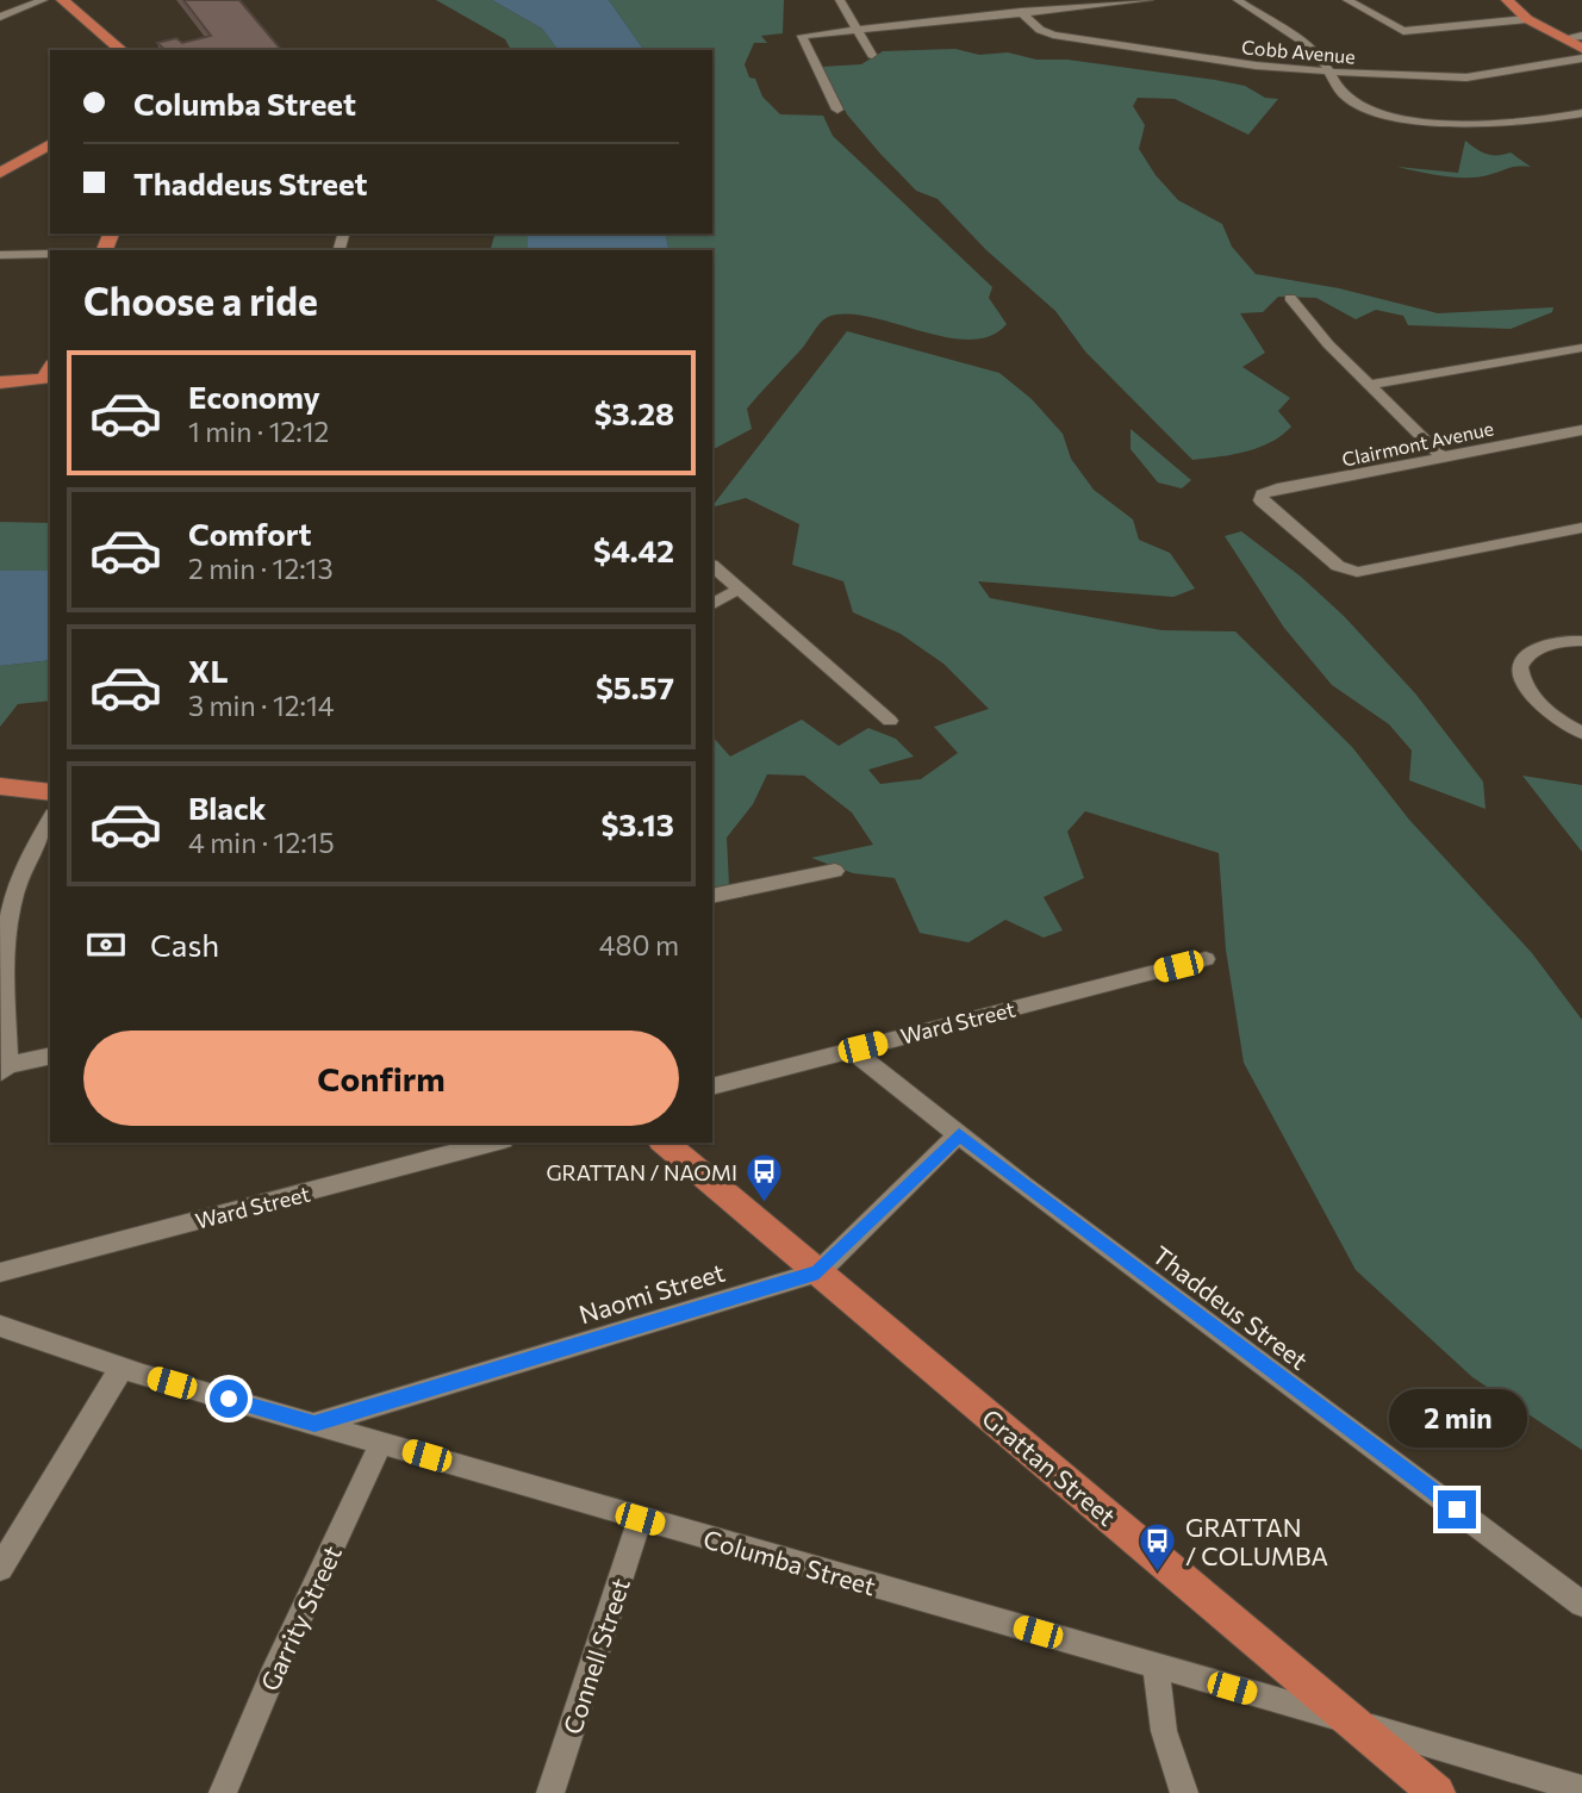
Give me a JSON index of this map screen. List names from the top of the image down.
{
  "streets": {
    "main road": ["Grattan Street"],
    "street": [
      "Cobb Avenue",
      "Clairmont Avenue",
      "Ward Street",
      "Naomi Street",
      "Thaddeus Street",
      "Columba Street",
      "Garrity Street",
      "Connell Street"
    ]
  },
  "crossings": [
    ["Ward Street", "Thaddeus Street"],
    ["Naomi Street", "Thaddeus Street"],
    ["Naomi Street", "Grattan Street"],
    ["Naomi Street", "Columba Street"],
    ["Grattan Street", "Columba Street"],
    ["Columba Street", "Garrity Street"],
    ["Columba Street", "Connell Street"]
  ],
  "places": {
    "bus stop": ["GRATTAN / NAOMI", "GRATTAN / COLUMBA"]
  },
  "page": {
    "banner": ["Columba Street", "Thaddeus Street"],
    "heading": "Choose a ride",
    "list": [
      {
        "name": "Economy",
        "note": "1 min · 12:12",
        "value": "$3.28"
      },
      {
        "name": "Comfort",
        "note": "2 min · 12:13",
        "value": "$4.42"
      },
      {
        "name": "XL",
        "note": "3 min · 12:14",
        "value": "$5.57"
      },
      {
        "name": "Black",
        "note": "4 min · 12:15",
        "value": "$3.13"
      }
    ],
    "pay": ["Cash", "480 m"],
    "buttons": "Confirm",
    "bubble": "2 min"
  }
}
